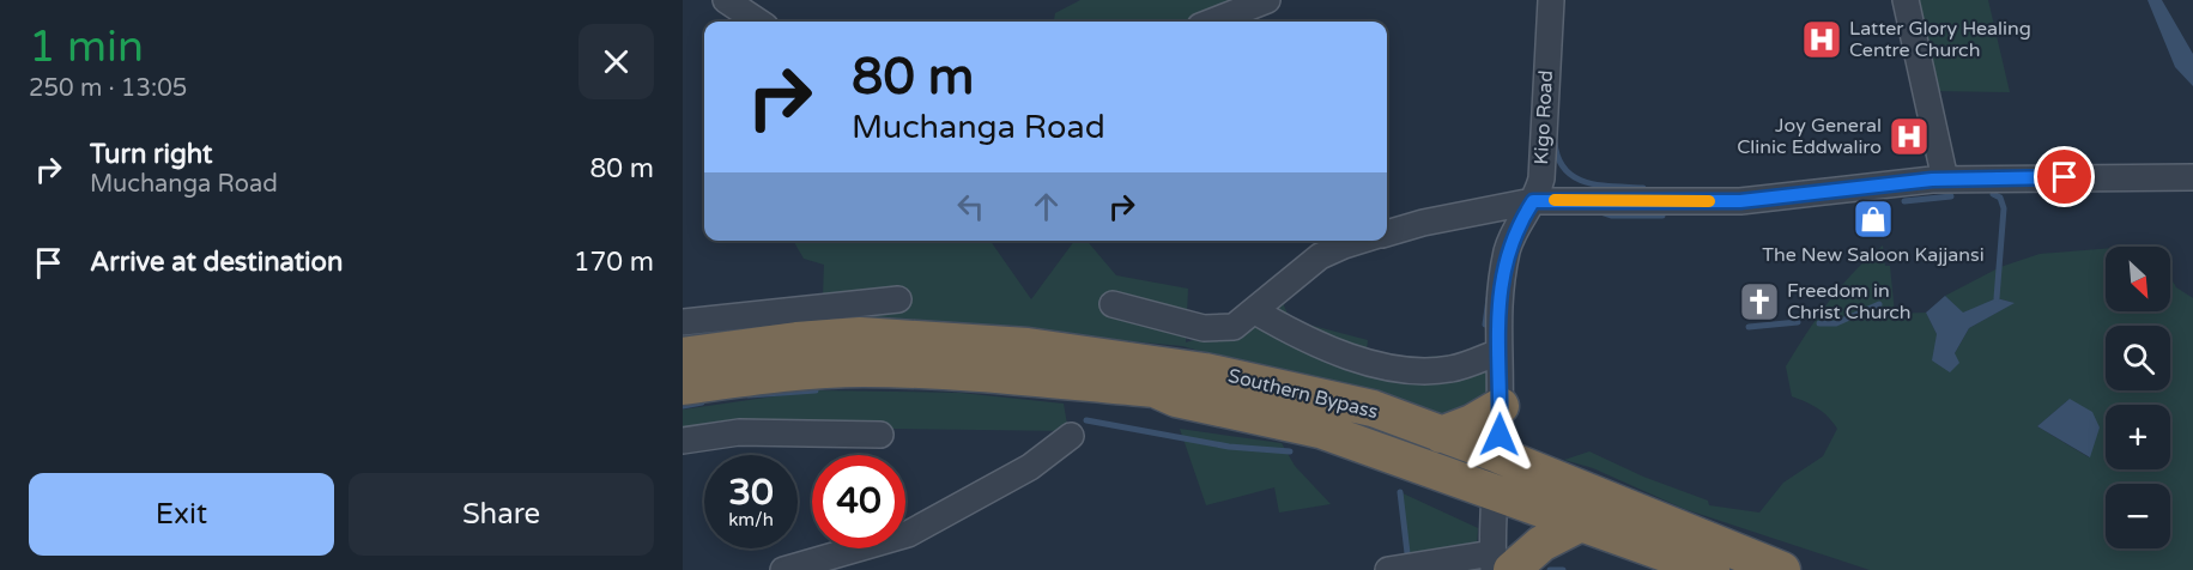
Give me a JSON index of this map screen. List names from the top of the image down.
{
  "streets": {
    "highway": ["Southern Bypass"],
    "street": ["Kigo Road"]
  },
  "crossings": [
    ["Kigo Road", "Southern Bypass"]
  ],
  "places": {
    "hospital": ["Latter Glory Healing Centre Church", "Joy General Clinic Eddwaliro"],
    "shop": ["The New Saloon Kajjansi"],
    "church": ["Freedom in Christ Church"]
  },
  "north": "bottom right",
  "page": {
    "heading": ["1 min", "250 m · 13:05"],
    "turn": ["80 m", "Muchanga Road"],
    "list": [
      {
        "name": "Turn right",
        "note": "Muchanga Road",
        "value": "80 m"
      },
      {
        "name": "Arrive at destination",
        "value": "170 m"
      }
    ],
    "map_buttons": ["+", "−"],
    "speed": "30 km/h",
    "limit": "40",
    "buttons": ["Exit", "Share"]
  }
}
